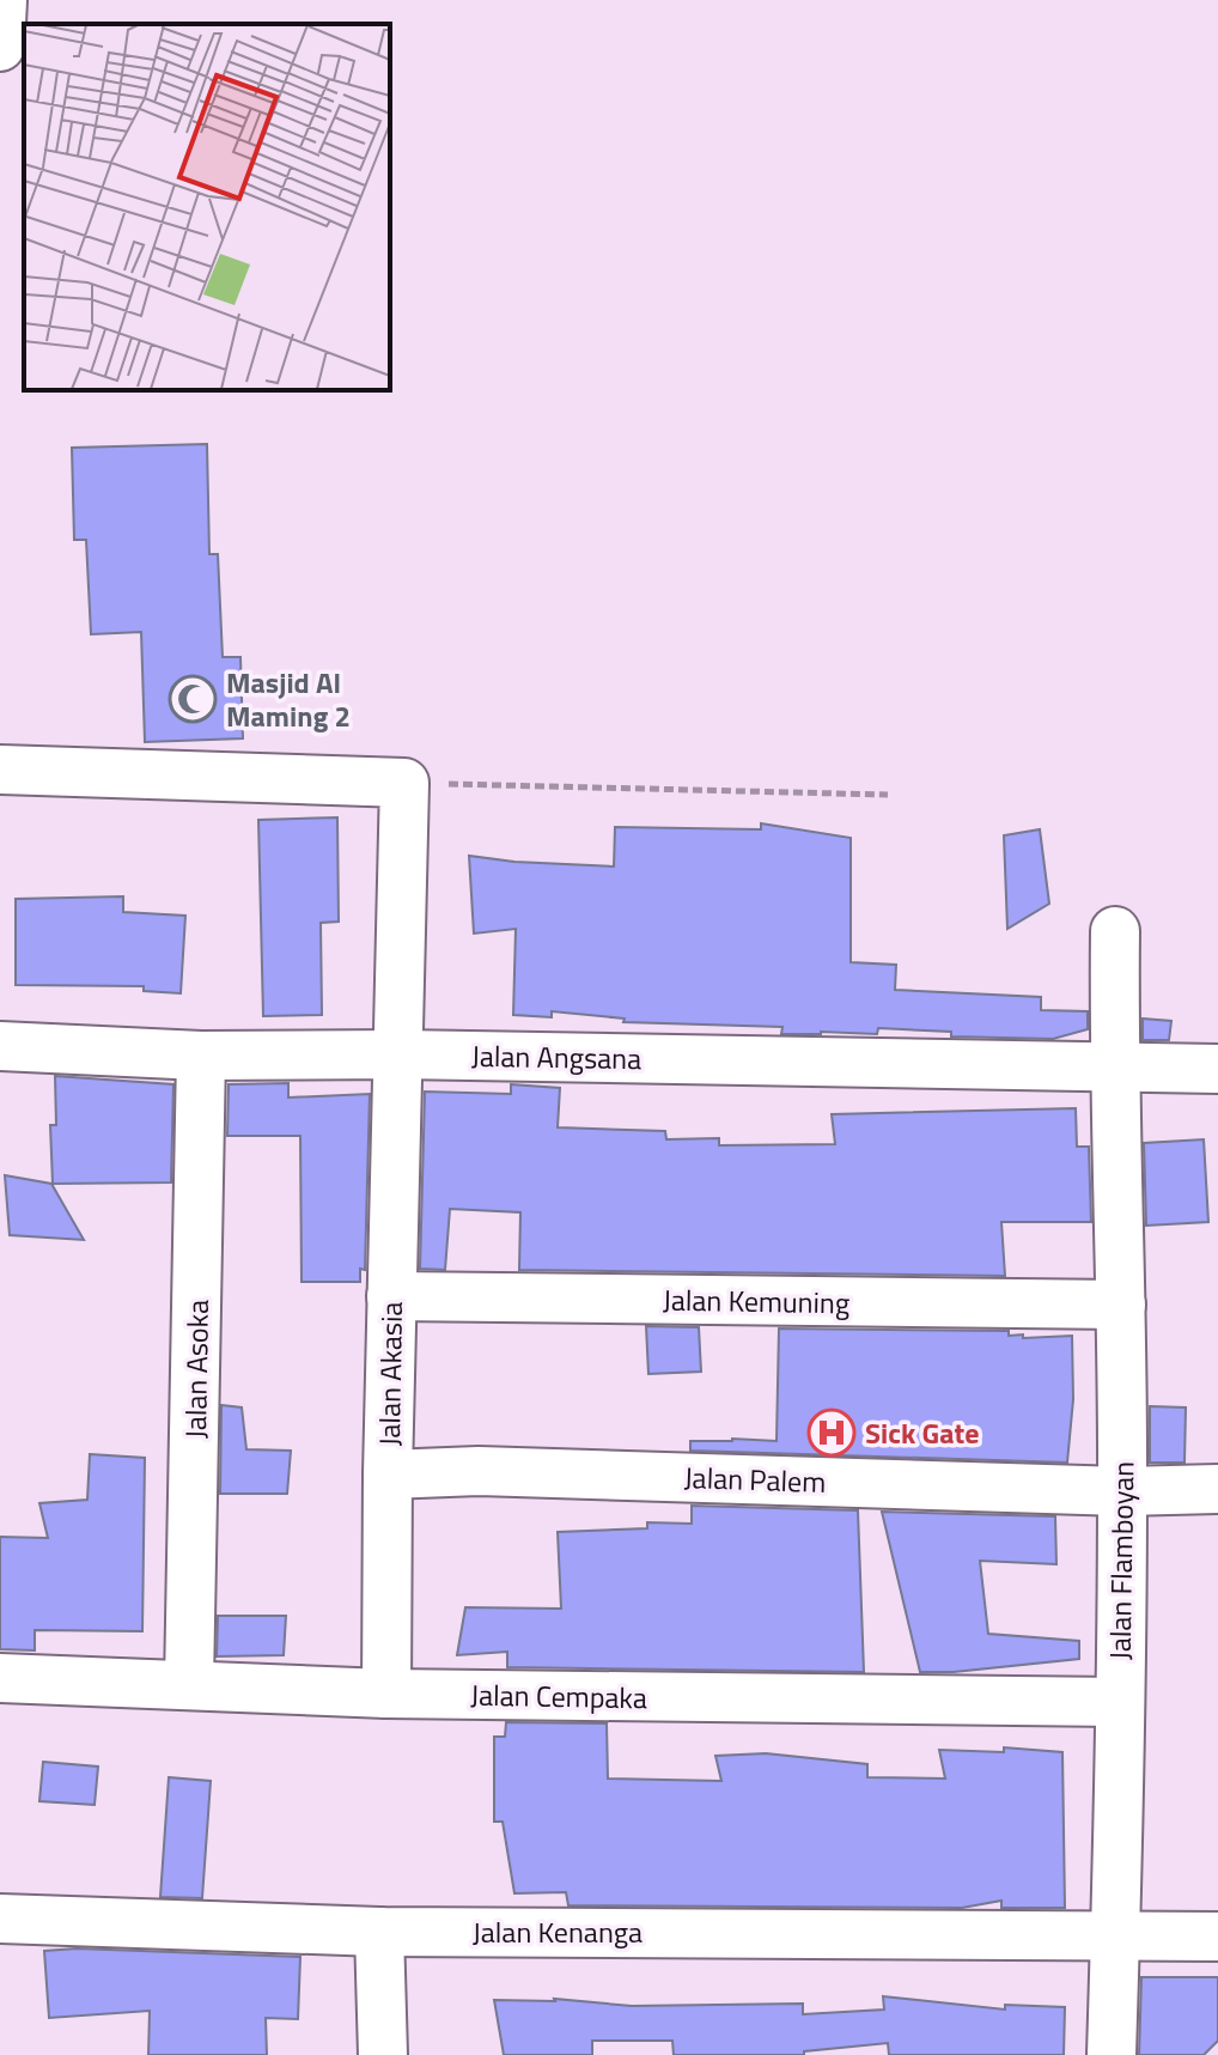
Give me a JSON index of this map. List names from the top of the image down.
{
  "streets": {
    "street": [
      "Jalan Angsana",
      "Jalan Kemuning",
      "Jalan Asoka",
      "Jalan Akasia",
      "Jalan Palem",
      "Jalan Flamboyan",
      "Jalan Cempaka",
      "Jalan Kenanga"
    ]
  },
  "crossings": [
    ["Jalan Angsana", "Jalan Asoka"],
    ["Jalan Angsana", "Jalan Akasia"],
    ["Jalan Angsana", "Jalan Flamboyan"],
    ["Jalan Kemuning", "Jalan Akasia"],
    ["Jalan Kemuning", "Jalan Flamboyan"],
    ["Jalan Asoka", "Jalan Cempaka"],
    ["Jalan Akasia", "Jalan Palem"],
    ["Jalan Akasia", "Jalan Cempaka"],
    ["Jalan Palem", "Jalan Flamboyan"],
    ["Jalan Flamboyan", "Jalan Cempaka"],
    ["Jalan Flamboyan", "Jalan Kenanga"]
  ],
  "places": {
    "mosque": ["Masjid Al Maming 2"],
    "hospital": ["Sick Gate"]
  }
}
